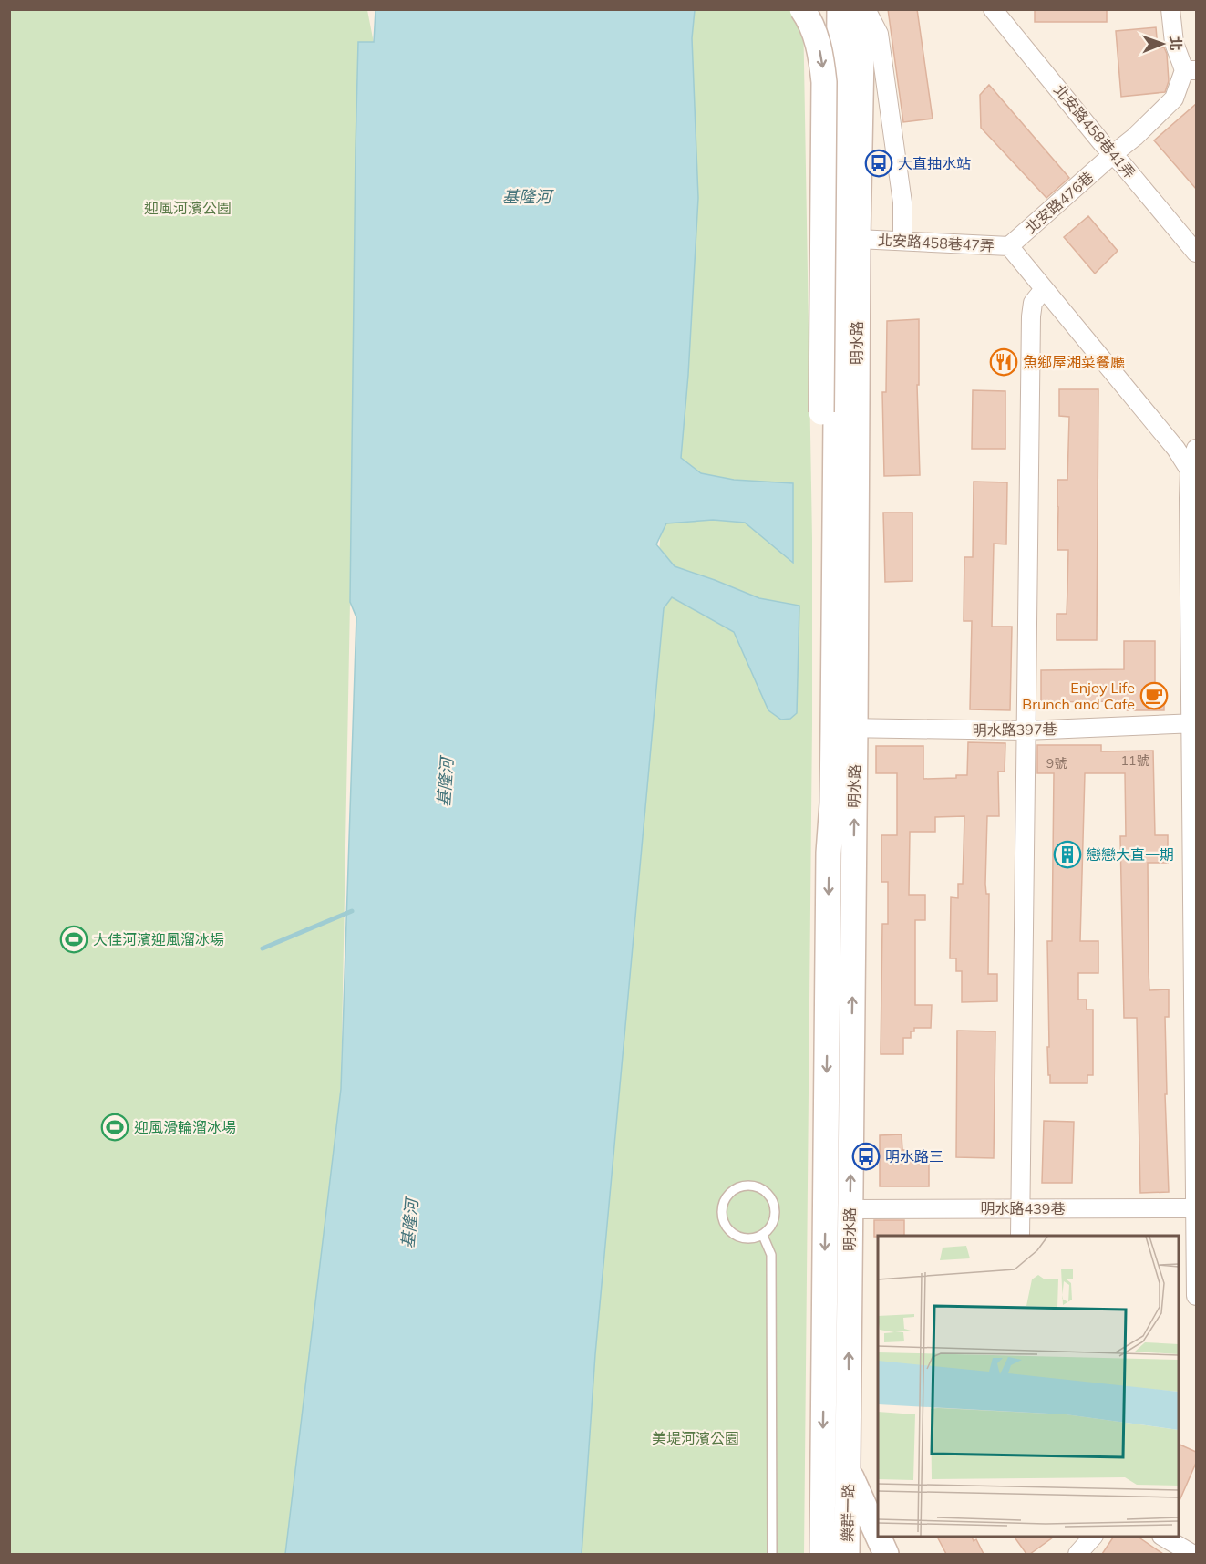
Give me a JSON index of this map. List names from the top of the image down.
{
  "streets": {
    "main road": ["明水路", "樂群一路"],
    "street": [
      "北安路458巷41弄",
      "北安路476巷",
      "北安路458巷47弄",
      "明水路397巷",
      "明水路439巷"
    ]
  },
  "crossings": [
    ["北安路458巷41弄", "北安路476巷"],
    ["北安路476巷", "北安路458巷47弄"],
    ["北安路458巷47弄", "明水路"],
    ["明水路", "明水路397巷"],
    ["明水路", "明水路439巷"],
    ["明水路", "樂群一路"]
  ],
  "water": ["基隆河"],
  "parks": ["迎風河濱公園", "美堤河濱公園"],
  "places": {
    "bus stop": ["大直抽水站", "明水路三"],
    "restaurant": ["魚鄉屋湘菜餐廳"],
    "cafe": ["Enjoy Life Brunch and Cafe"],
    "building": ["戀戀大直一期"],
    "sports": ["大佳河濱迎風溜冰場", "迎風滑輪溜冰場"]
  },
  "house_numbers": ["11號", "9號"],
  "north": "right"
}
